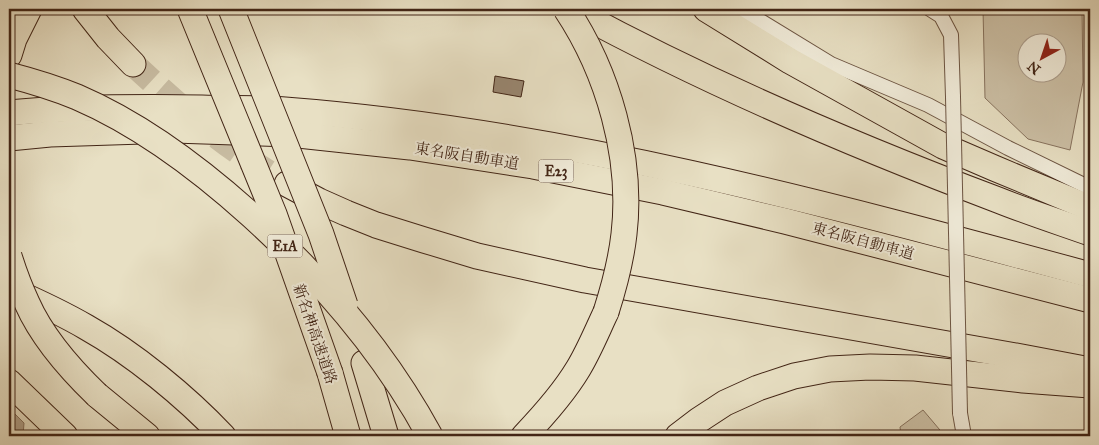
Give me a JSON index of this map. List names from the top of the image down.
{
  "streets": {
    "highway": [
      "東名阪自動車道",
      "E23",
      "E1A",
      "新名神高速道路"
    ]
  },
  "north": "bottom left"
}
